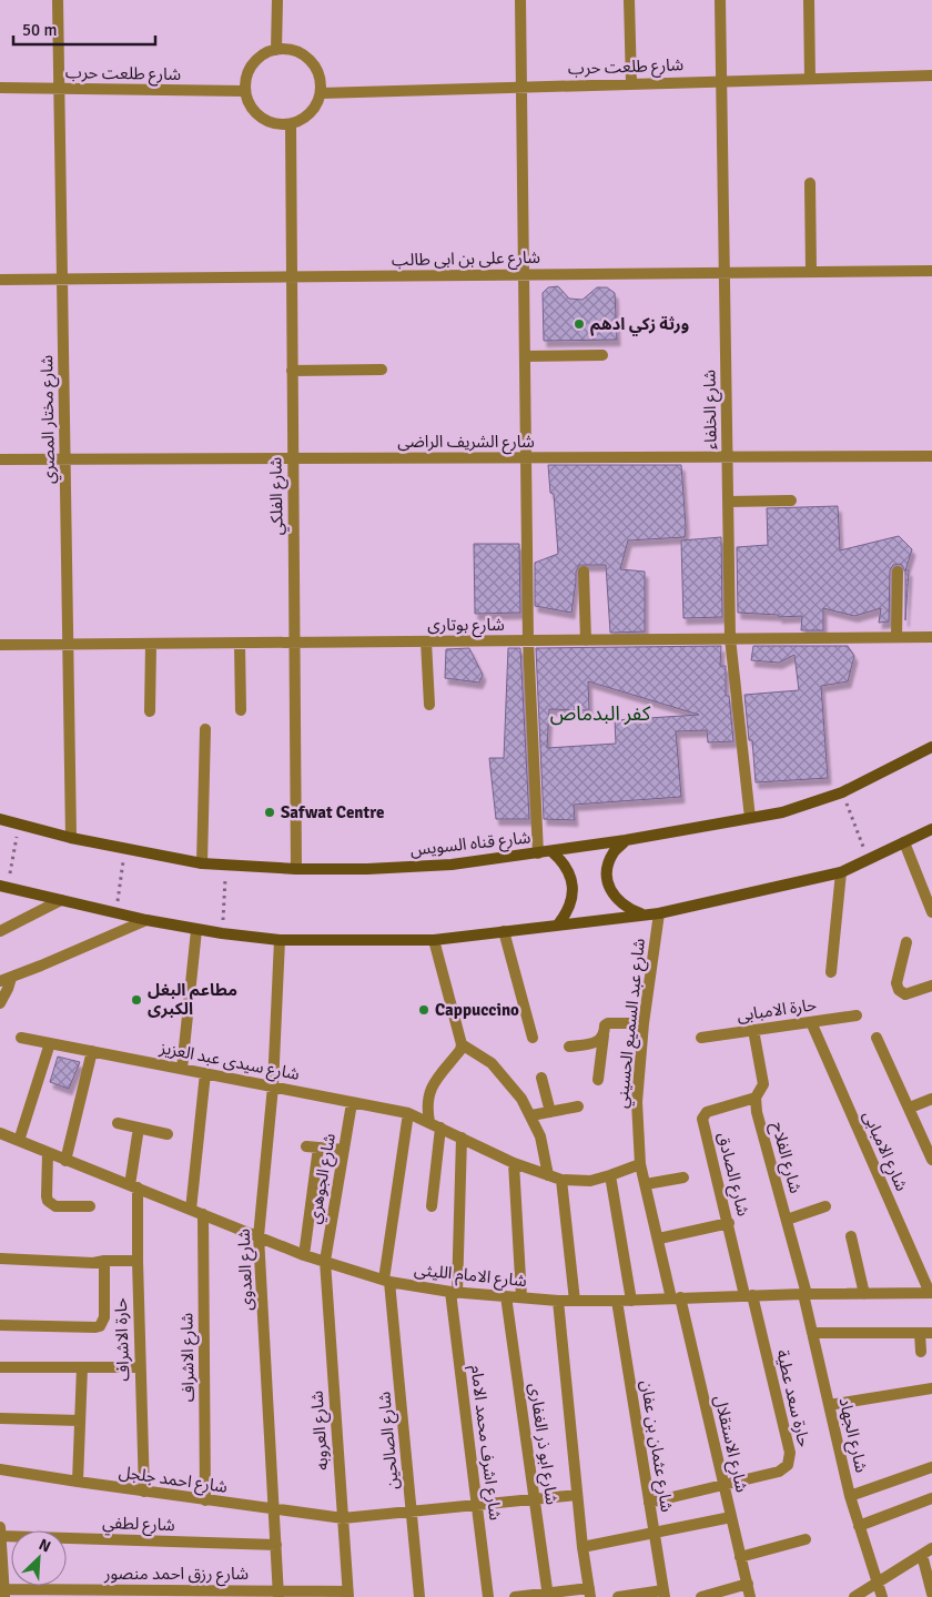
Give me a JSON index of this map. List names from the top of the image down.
{
  "streets": {
    "main road": ["شارع قناه السويس"],
    "street": [
      "شارع طلعت حرب",
      "شارع على بن ابى طالب",
      "شارع الخلفاء",
      "شارع مختار المصري",
      "شارع الشريف الراضى",
      "شارع الفلكي",
      "شارع بوتارى",
      "حارة الامبابى",
      "شارع عبد السميع الحسيني",
      "شارع سيدى عبد العزيز",
      "شارع الامبابى",
      "شارع الفلاح",
      "شارع الصادق",
      "شارع الجوهري",
      "شارع العدوى",
      "شارع الامام الليثى",
      "حارة الاشراف",
      "شارع الاشراف",
      "حارة سعد عطية",
      "شارع العروبه",
      "شارع الجهاد",
      "شارع الصالحين",
      "شارع اشرف محمد الامام",
      "شارع ابو ذر الغفارى",
      "شارع الاستقلال",
      "شارع عثمان بن عفان",
      "شارع احمد جلجل",
      "شارع لطفي",
      "شارع رزق احمد منصور"
    ]
  },
  "crossings": [
    ["شارع طلعت حرب", "شارع الخلفاء"],
    ["شارع طلعت حرب", "شارع مختار المصري"],
    ["شارع طلعت حرب", "شارع الفلكي"],
    ["شارع على بن ابى طالب", "شارع الخلفاء"],
    ["شارع على بن ابى طالب", "شارع مختار المصري"],
    ["شارع على بن ابى طالب", "شارع الفلكي"],
    ["شارع الخلفاء", "شارع الشريف الراضى"],
    ["شارع الخلفاء", "شارع بوتارى"],
    ["شارع الخلفاء", "شارع قناه السويس"],
    ["شارع مختار المصري", "شارع الشريف الراضى"],
    ["شارع مختار المصري", "شارع بوتارى"],
    ["شارع مختار المصري", "شارع قناه السويس"],
    ["شارع الشريف الراضى", "شارع الفلكي"],
    ["شارع الفلكي", "شارع بوتارى"],
    ["شارع الفلكي", "شارع قناه السويس"],
    ["حارة الامبابى", "شارع الامبابى"],
    ["حارة الامبابى", "شارع الفلاح"],
    ["شارع عبد السميع الحسيني", "شارع سيدى عبد العزيز"],
    ["شارع عبد السميع الحسيني", "شارع الامام الليثى"],
    ["شارع عبد السميع الحسيني", "شارع الاستقلال"],
    ["شارع سيدى عبد العزيز", "شارع الجوهري"],
    ["شارع سيدى عبد العزيز", "شارع العدوى"],
    ["شارع سيدى عبد العزيز", "شارع الصالحين"],
    ["شارع سيدى عبد العزيز", "شارع اشرف محمد الامام"],
    ["شارع الامبابى", "شارع الامام الليثى"],
    ["شارع الفلاح", "شارع الصادق"],
    ["شارع الفلاح", "شارع الامام الليثى"],
    ["شارع الفلاح", "شارع الجهاد"],
    ["شارع الصادق", "شارع الامام الليثى"],
    ["شارع الصادق", "حارة سعد عطية"],
    ["شارع الجوهري", "شارع الامام الليثى"],
    ["شارع الجوهري", "شارع العروبه"],
    ["شارع العدوى", "شارع الامام الليثى"],
    ["شارع العدوى", "شارع احمد جلجل"],
    ["شارع العدوى", "شارع لطفي"],
    ["شارع العدوى", "شارع رزق احمد منصور"],
    ["شارع الامام الليثى", "حارة الاشراف"],
    ["شارع الامام الليثى", "شارع الاشراف"],
    ["شارع الامام الليثى", "حارة سعد عطية"],
    ["شارع الامام الليثى", "شارع العروبه"],
    ["شارع الامام الليثى", "شارع الجهاد"],
    ["شارع الامام الليثى", "شارع الصالحين"],
    ["شارع الامام الليثى", "شارع اشرف محمد الامام"],
    ["شارع الامام الليثى", "شارع ابو ذر الغفارى"],
    ["شارع الامام الليثى", "شارع الاستقلال"],
    ["شارع الامام الليثى", "شارع عثمان بن عفان"],
    ["حارة الاشراف", "شارع احمد جلجل"],
    ["شارع الاشراف", "شارع احمد جلجل"],
    ["حارة سعد عطية", "شارع الاستقلال"],
    ["حارة سعد عطية", "شارع عثمان بن عفان"],
    ["شارع العروبه", "شارع احمد جلجل"],
    ["شارع العروبه", "شارع رزق احمد منصور"],
    ["شارع الصالحين", "شارع احمد جلجل"],
    ["شارع اشرف محمد الامام", "شارع احمد جلجل"],
    ["شارع ابو ذر الغفارى", "شارع احمد جلجل"]
  ],
  "districts": ["كفر البدماص"],
  "places": [
    "ورثة زكي ادهم",
    "Safwat Centre",
    "مطاعم البغل الكبرى",
    "Cappuccino"
  ],
  "scale_bar": "50 m",
  "north": "top right"
}
